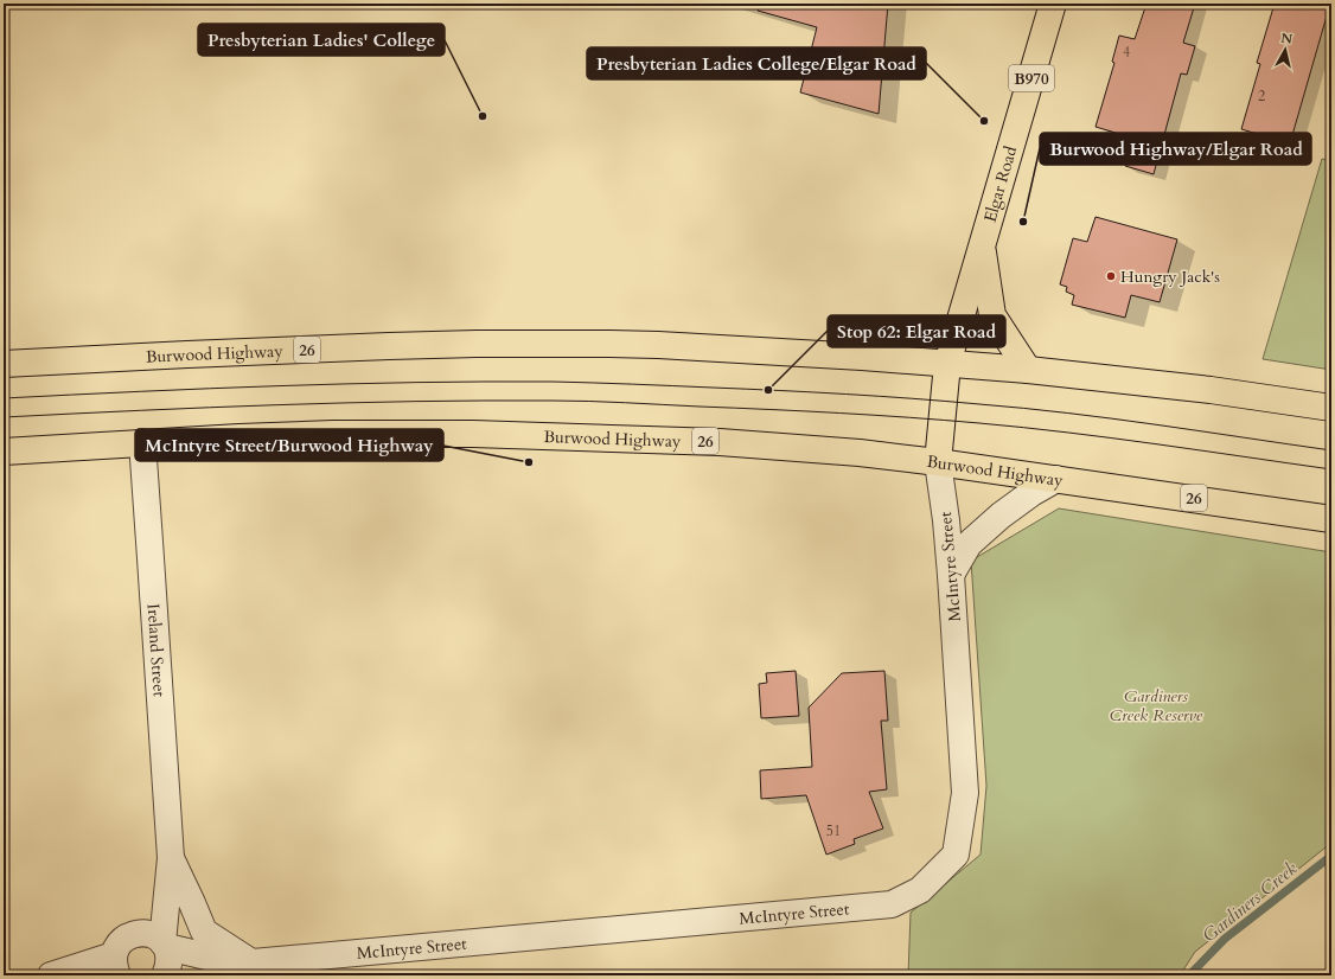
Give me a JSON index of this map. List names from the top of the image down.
{
  "streets": {
    "main road": [
      "B970",
      "Elgar Road",
      "26",
      "Burwood Highway"
    ],
    "street": ["McIntyre Street", "Ireland Street"]
  },
  "crossings": [
    ["Elgar Road", "Burwood Highway"],
    ["Elgar Road", "McIntyre Street"],
    ["Burwood Highway", "McIntyre Street"],
    ["Burwood Highway", "Ireland Street"],
    ["McIntyre Street", "Ireland Street"]
  ],
  "water": ["Gardiners Creek"],
  "parks": ["Gardiners Creek Reserve"],
  "places": [
    "Presbyterian Ladies' College",
    "Presbyterian Ladies College/Elgar Road",
    "Burwood Highway/Elgar Road",
    "Hungry Jack's",
    "Stop 62: Elgar Road",
    "McIntyre Street/Burwood Highway"
  ],
  "house_numbers": ["4", "2", "51"],
  "north": "top"
}
